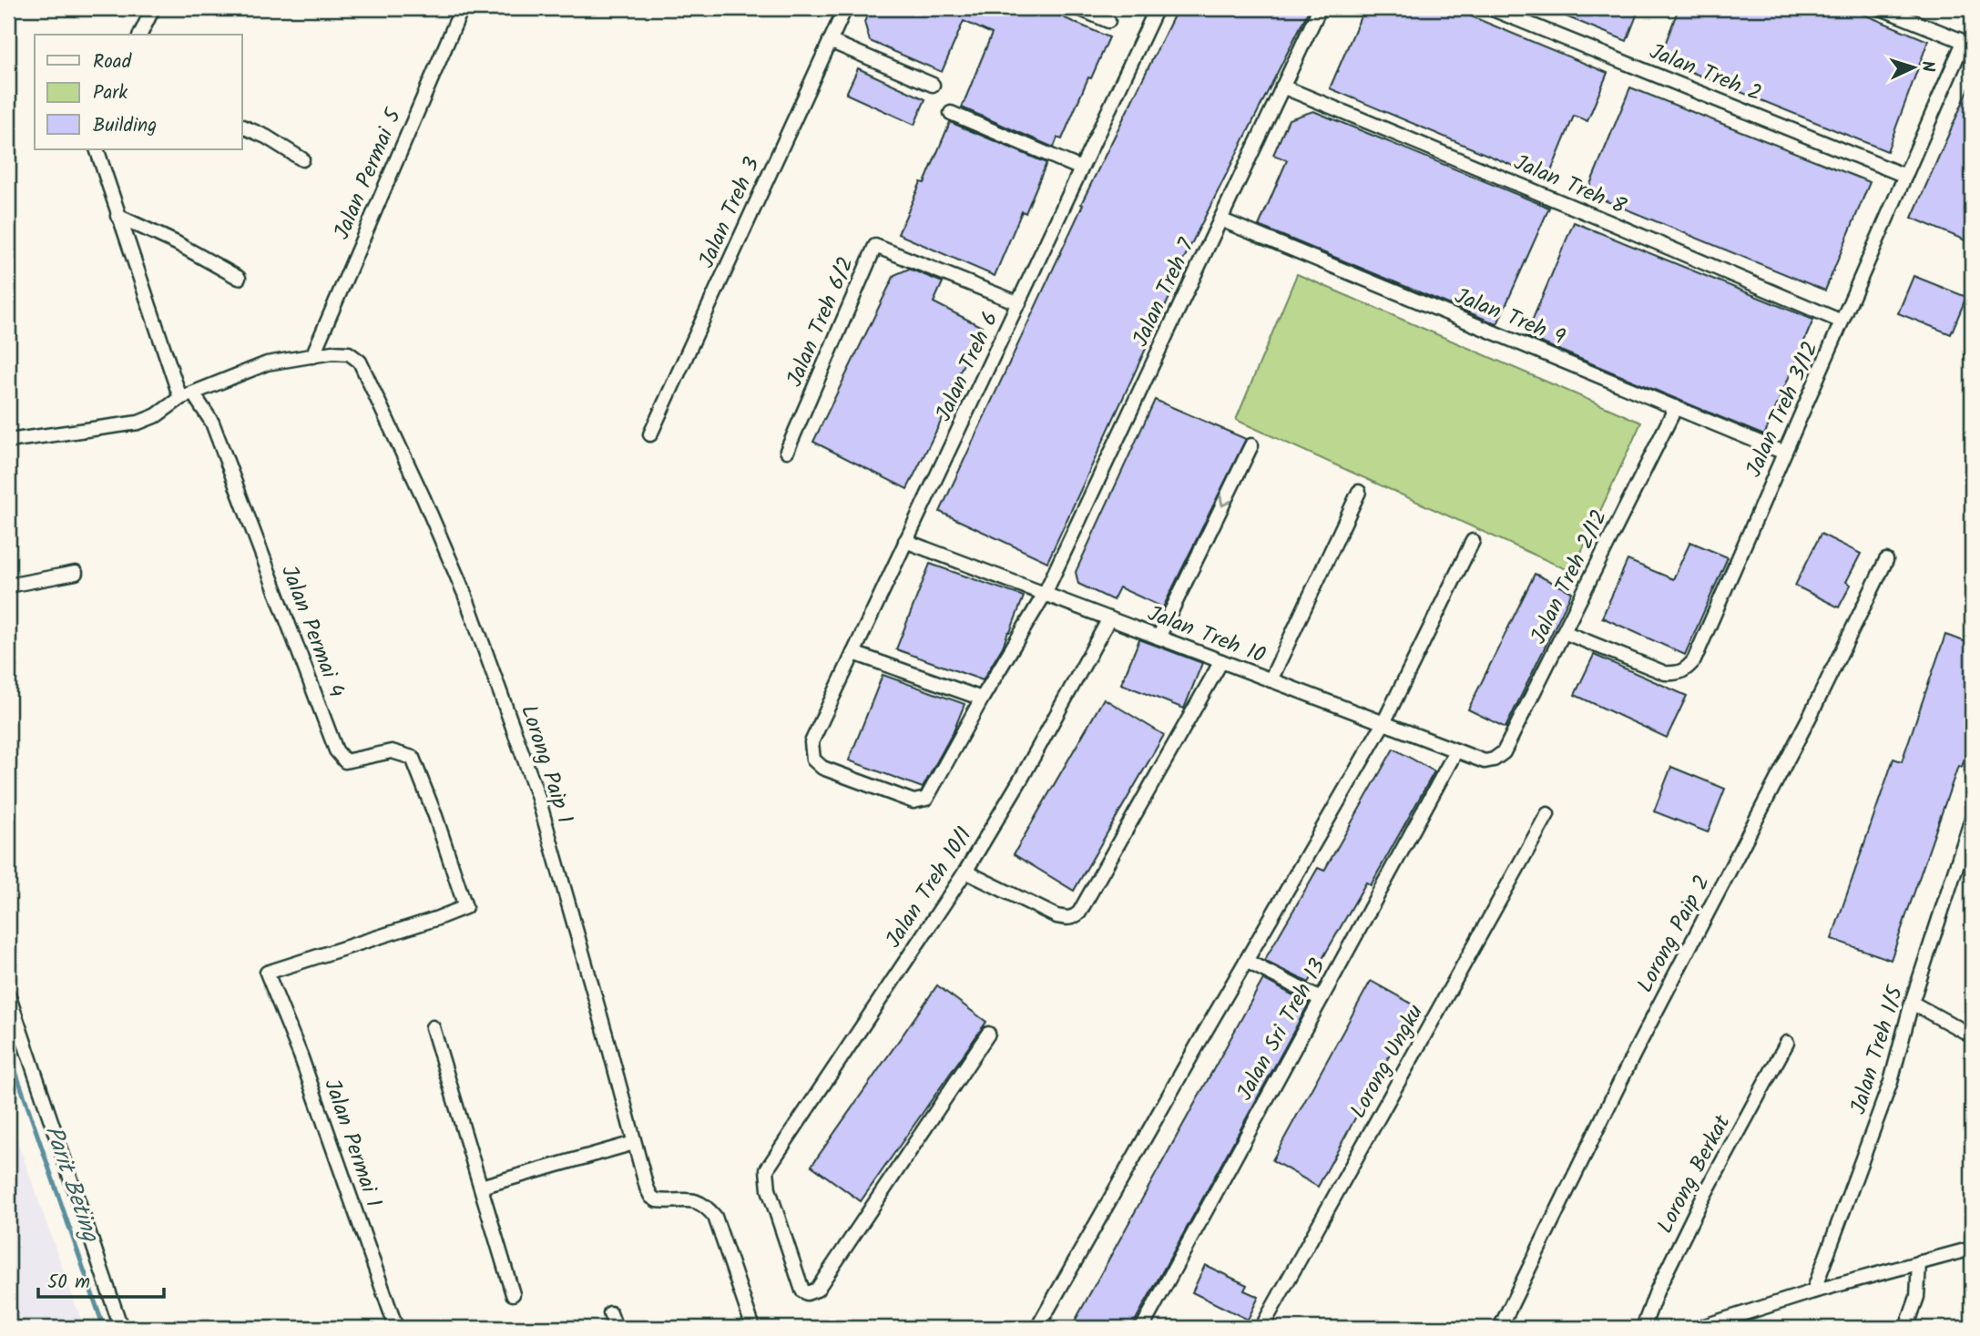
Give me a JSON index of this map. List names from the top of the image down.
{
  "streets": {
    "street": [
      "Jalan Treh 2",
      "Jalan Permai 5",
      "Jalan Treh 8",
      "Jalan Treh 3",
      "Jalan Treh 7",
      "Jalan Treh 9",
      "Jalan Treh 6/2",
      "Jalan Treh 6",
      "Jalan Treh 3/12",
      "Jalan Treh 2/12",
      "Jalan Permai 4",
      "Jalan Treh 10",
      "Lorong Paip 1",
      "Jalan Treh 10/1",
      "Lorong Paip 2",
      "Jalan Sri Treh 13",
      "Jalan Treh 1/5",
      "Lorong Ungku",
      "Jalan Permai 1",
      "Lorong Berkat"
    ]
  },
  "crossings": [
    ["Jalan Treh 2", "Jalan Treh 3/12"],
    ["Jalan Permai 5", "Lorong Paip 1"],
    ["Jalan Treh 8", "Jalan Treh 7"],
    ["Jalan Treh 8", "Jalan Treh 3/12"],
    ["Jalan Treh 7", "Jalan Treh 9"],
    ["Jalan Treh 7", "Jalan Treh 6"],
    ["Jalan Treh 7", "Jalan Treh 10"],
    ["Jalan Treh 9", "Jalan Treh 3/12"],
    ["Jalan Treh 9", "Jalan Treh 2/12"],
    ["Jalan Treh 6/2", "Jalan Treh 6"],
    ["Jalan Treh 6", "Jalan Treh 10"],
    ["Jalan Treh 3/12", "Jalan Treh 2/12"],
    ["Jalan Treh 2/12", "Jalan Treh 10"],
    ["Jalan Permai 4", "Lorong Paip 1"],
    ["Jalan Permai 4", "Jalan Permai 1"],
    ["Jalan Treh 10", "Jalan Treh 10/1"],
    ["Jalan Treh 10", "Jalan Sri Treh 13"]
  ],
  "water": ["Parit Beting"],
  "legend": ["Road", "Park", "Building"],
  "scale_bar": "50 m",
  "north": "right"
}
